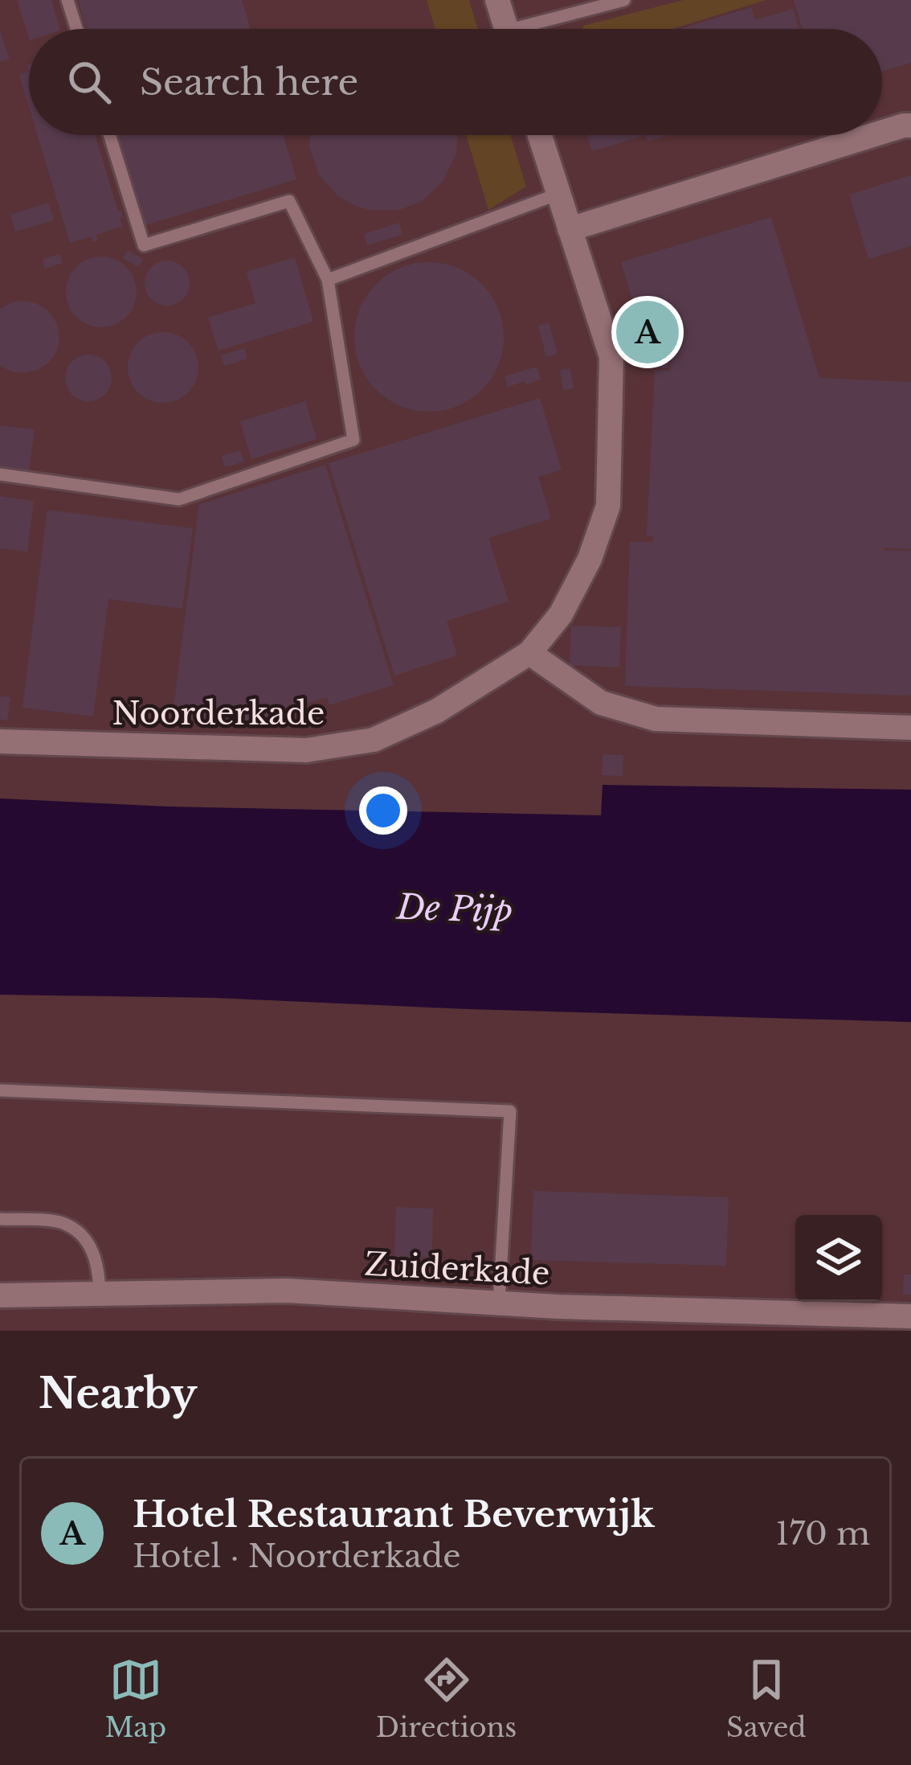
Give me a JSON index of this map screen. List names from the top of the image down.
{
  "streets": {
    "street": ["Noorderkade", "Zuiderkade"]
  },
  "water": ["De Pijp"],
  "page": {
    "search": "Search here",
    "pins": "A",
    "heading": "Nearby",
    "list": [
      {
        "mark": "A",
        "name": "Hotel Restaurant Beverwijk",
        "note": "Hotel · Noorderkade",
        "value": "170 m"
      }
    ],
    "nav": ["Map", "Directions", "Saved"]
  }
}
